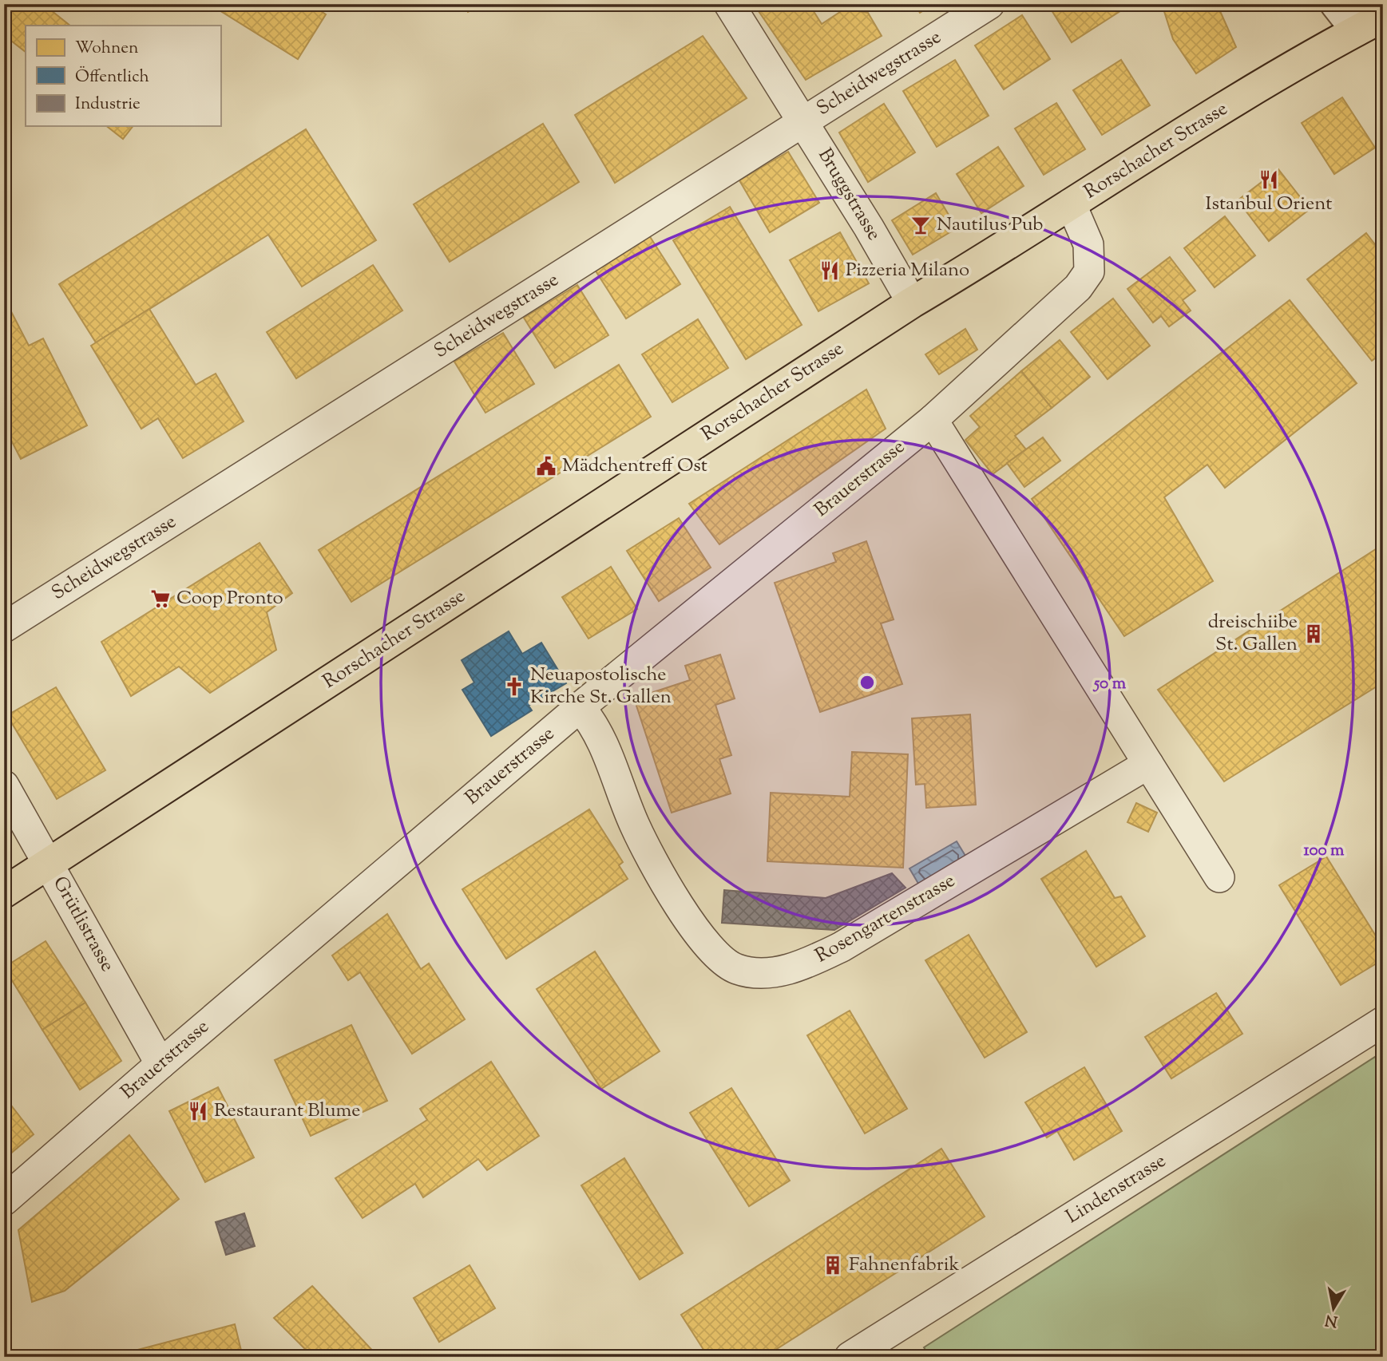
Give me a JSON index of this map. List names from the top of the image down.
{
  "streets": {
    "main road": ["Rorschacher Strasse"],
    "street": [
      "Scheidwegstrasse",
      "Bruggstrasse",
      "Brauerstrasse",
      "Rosengartenstrasse",
      "Grütlistrasse",
      "Lindenstrasse"
    ]
  },
  "crossings": [
    ["Scheidwegstrasse", "Bruggstrasse"],
    ["Rorschacher Strasse", "Bruggstrasse"],
    ["Rorschacher Strasse", "Brauerstrasse"],
    ["Rorschacher Strasse", "Grütlistrasse"],
    ["Brauerstrasse", "Rosengartenstrasse"],
    ["Brauerstrasse", "Grütlistrasse"]
  ],
  "places": {
    "restaurant": ["Istanbul Orient", "Pizzeria Milano", "Restaurant Blume"],
    "bar": ["Nautilus Pub"],
    "public building": ["Mädchentreff Ost"],
    "supermarket": ["Coop Pronto"],
    "building": ["dreischiibe St. Gallen", "Fahnenfabrik"],
    "church": ["Neuapostolische Kirche St. Gallen"]
  },
  "legend": ["Wohnen", "Öffentlich", "Industrie"],
  "north": "bottom",
  "rings": ["50 m", "100 m"]
}
